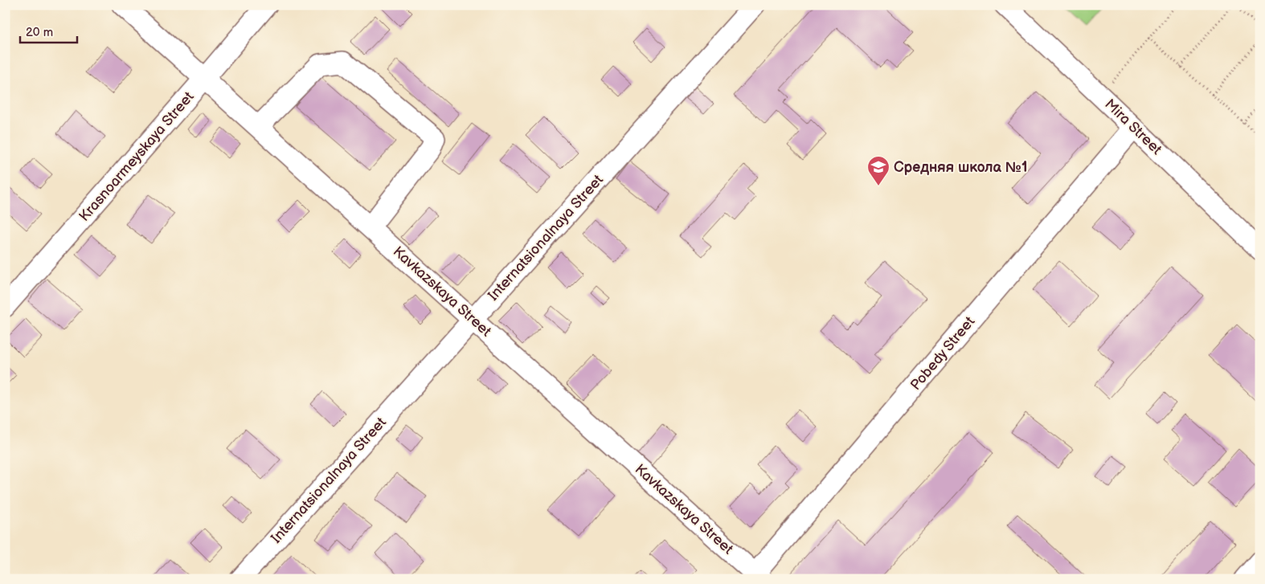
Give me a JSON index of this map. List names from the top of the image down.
{
  "streets": {
    "street": [
      "Mira Street",
      "Krasnoarmeyskaya Street",
      "Internatsionalnaya Street",
      "Kavkazskaya Street",
      "Pobedy Street"
    ]
  },
  "crossings": [
    ["Mira Street", "Pobedy Street"],
    ["Krasnoarmeyskaya Street", "Kavkazskaya Street"],
    ["Internatsionalnaya Street", "Kavkazskaya Street"],
    ["Kavkazskaya Street", "Pobedy Street"]
  ],
  "places": {
    "school or university": ["Средняя школа №1"]
  },
  "scale_bar": "20 m"
}
